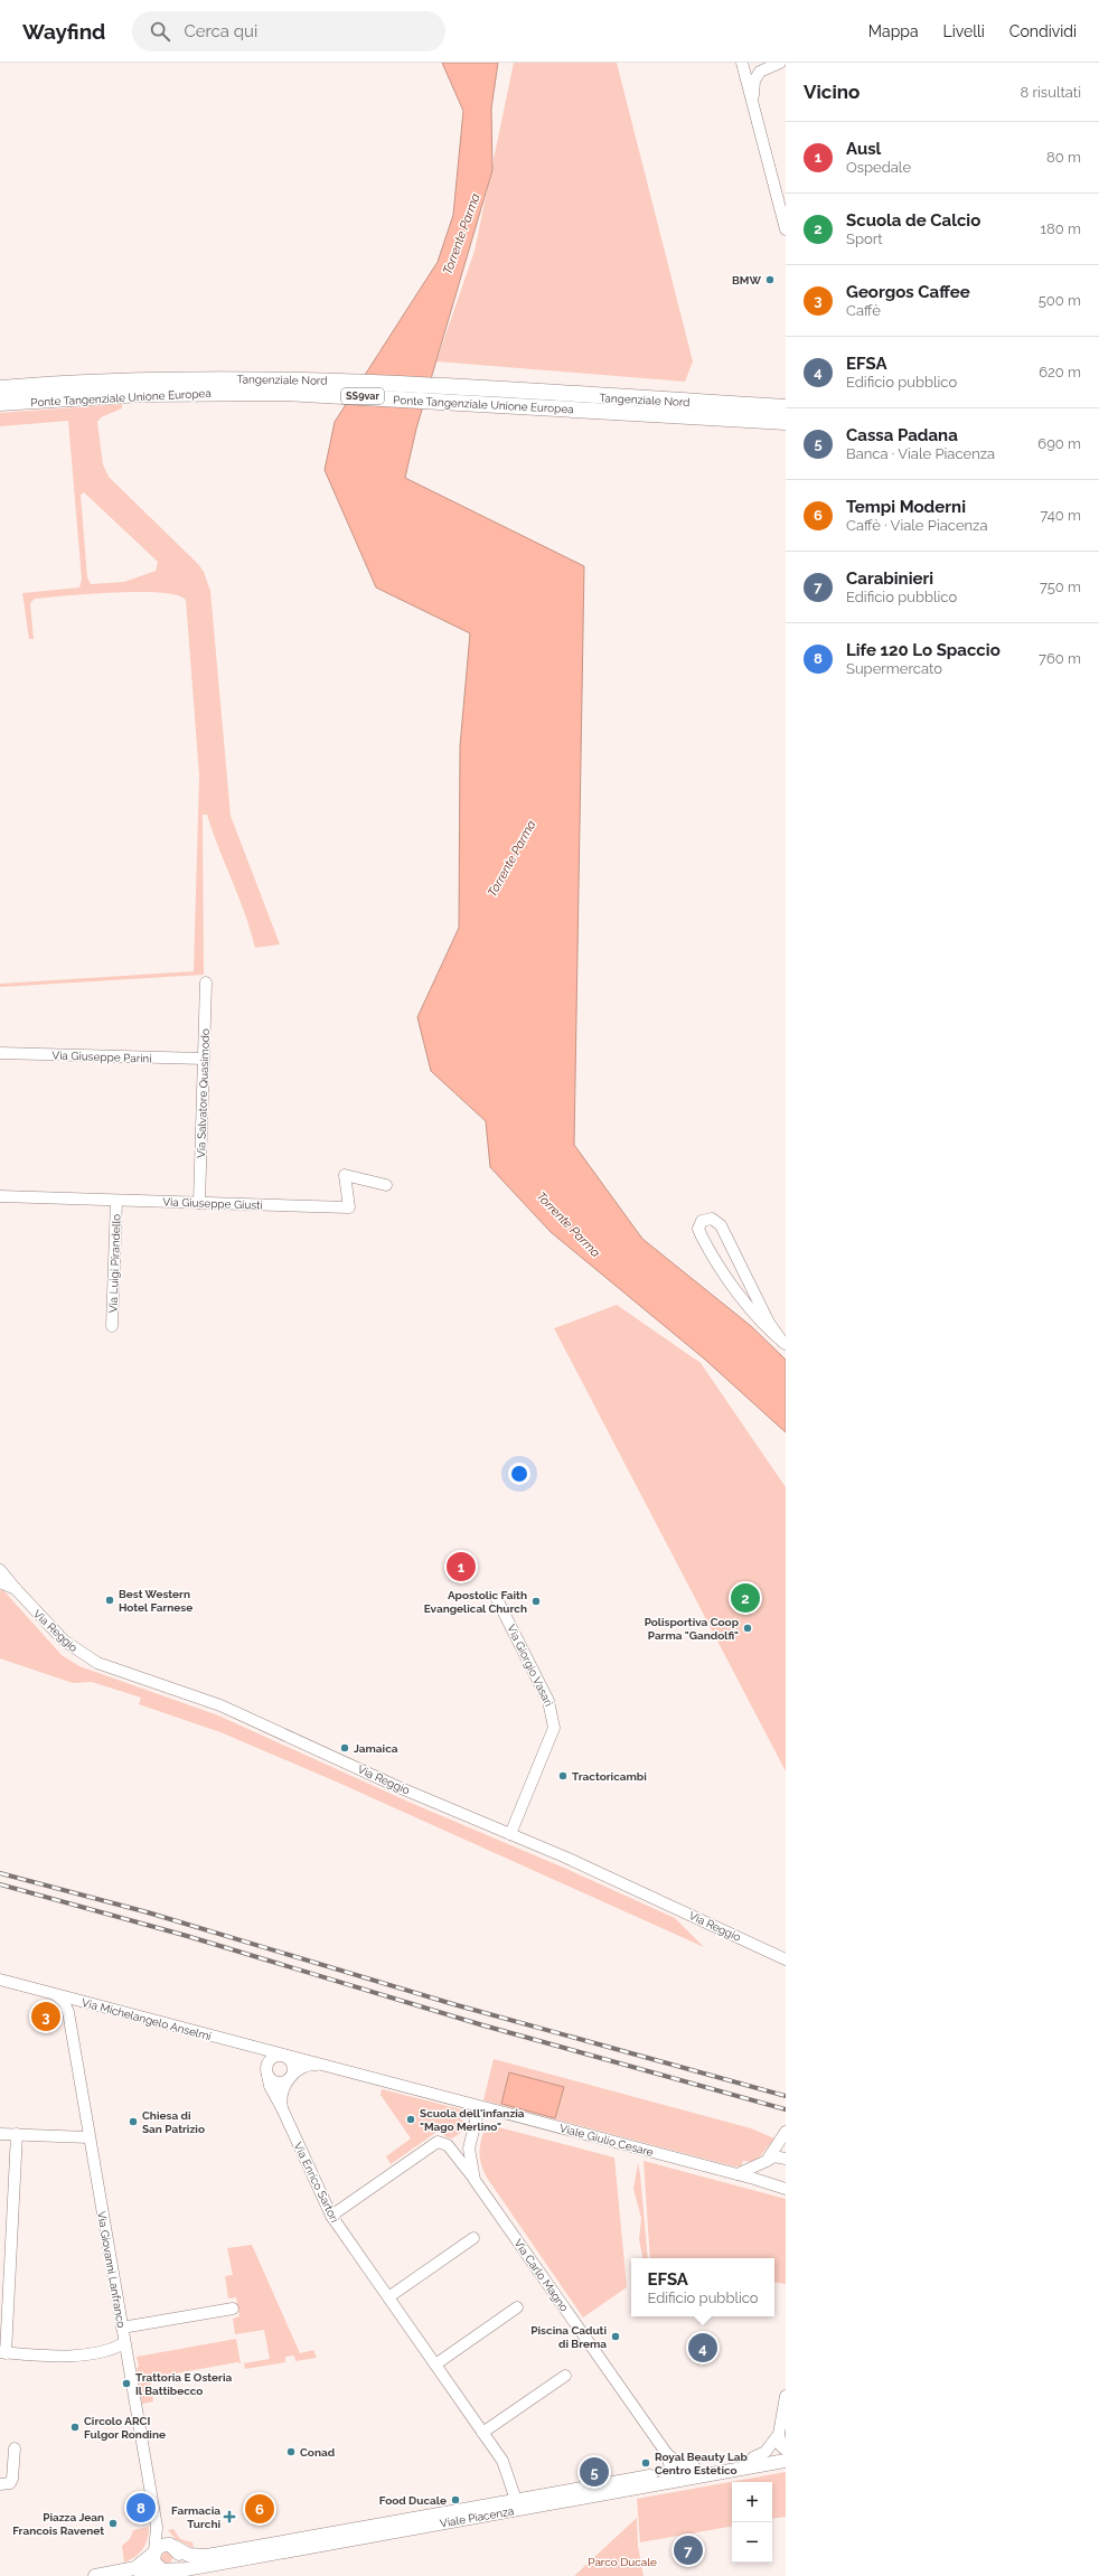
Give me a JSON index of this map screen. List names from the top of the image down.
{
  "streets": {
    "highway": ["Tangenziale Nord", "SS9var", "Ponte Tangenziale Unione Europea"],
    "main road": ["Viale Piacenza"],
    "street": [
      "Via Giuseppe Parini",
      "Via Salvatore Quasimodo",
      "Via Giuseppe Giusti",
      "Via Luigi Pirandello",
      "Via Reggio",
      "Via Giorgio Vasari",
      "Via Michelangelo Anselmi",
      "Viale Giulio Cesare",
      "Via Enrico Sartori",
      "Via Giovanni Lanfranco",
      "Via Carlo Magno"
    ]
  },
  "crossings": [
    ["Tangenziale Nord", "Ponte Tangenziale Unione Europea"],
    ["Via Giuseppe Parini", "Via Salvatore Quasimodo"],
    ["Via Salvatore Quasimodo", "Via Giuseppe Giusti"],
    ["Via Giuseppe Giusti", "Via Luigi Pirandello"],
    ["Via Reggio", "Via Giorgio Vasari"],
    ["Via Michelangelo Anselmi", "Viale Giulio Cesare"],
    ["Via Michelangelo Anselmi", "Via Enrico Sartori"],
    ["Via Michelangelo Anselmi", "Via Giovanni Lanfranco"],
    ["Via Michelangelo Anselmi", "Via Carlo Magno"],
    ["Viale Giulio Cesare", "Via Carlo Magno"],
    ["Via Enrico Sartori", "Viale Piacenza"],
    ["Via Giovanni Lanfranco", "Viale Piacenza"],
    ["Via Carlo Magno", "Viale Piacenza"]
  ],
  "water": ["Torrente Parma"],
  "parks": ["Parco Ducale"],
  "places": {
    "other": [
      "BMW",
      "Best Western Hotel Farnese",
      "Apostolic Faith Evangelical Church",
      "Polisportiva Coop Parma \"Gandolfi\"",
      "Jamaica",
      "Tractoricambi",
      "Scuola dell'infanzia \"Mago Merlino\"",
      "Chiesa di San Patrizio",
      "Piscina Caduti di Brema",
      "Trattoria E Osteria Il Battibecco",
      "Circolo ARCI Fulgor Rondine",
      "Conad",
      "Royal Beauty Lab Centro Estetico",
      "Food Ducale",
      "Piazza Jean Francois Ravenet"
    ],
    "health": ["Farmacia Turchi"]
  },
  "page": {
    "header": "Wayfind",
    "search": "Cerca qui",
    "nav": ["Mappa", "Livelli", "Condividi"],
    "heading": ["Vicino", "8 risultati"],
    "list": [
      {
        "mark": "1",
        "name": "Ausl",
        "note": "Ospedale",
        "value": "80 m"
      },
      {
        "mark": "2",
        "name": "Scuola de Calcio",
        "note": "Sport",
        "value": "180 m"
      },
      {
        "mark": "3",
        "name": "Georgos Caffee",
        "note": "Caffè",
        "value": "500 m"
      },
      {
        "mark": "4",
        "name": "EFSA",
        "note": "Edificio pubblico",
        "value": "620 m"
      },
      {
        "mark": "5",
        "name": "Cassa Padana",
        "note": "Banca · Viale Piacenza",
        "value": "690 m"
      },
      {
        "mark": "6",
        "name": "Tempi Moderni",
        "note": "Caffè · Viale Piacenza",
        "value": "740 m"
      },
      {
        "mark": "7",
        "name": "Carabinieri",
        "note": "Edificio pubblico",
        "value": "750 m"
      },
      {
        "mark": "8",
        "name": "Life 120 Lo Spaccio",
        "note": "Supermercato",
        "value": "760 m"
      }
    ],
    "pins": [
      "1",
      "2",
      "3",
      "4",
      "5",
      "8",
      "6",
      "7"
    ],
    "popup": ["EFSA", "Edificio pubblico"],
    "map_buttons": ["+", "−"]
  }
}
